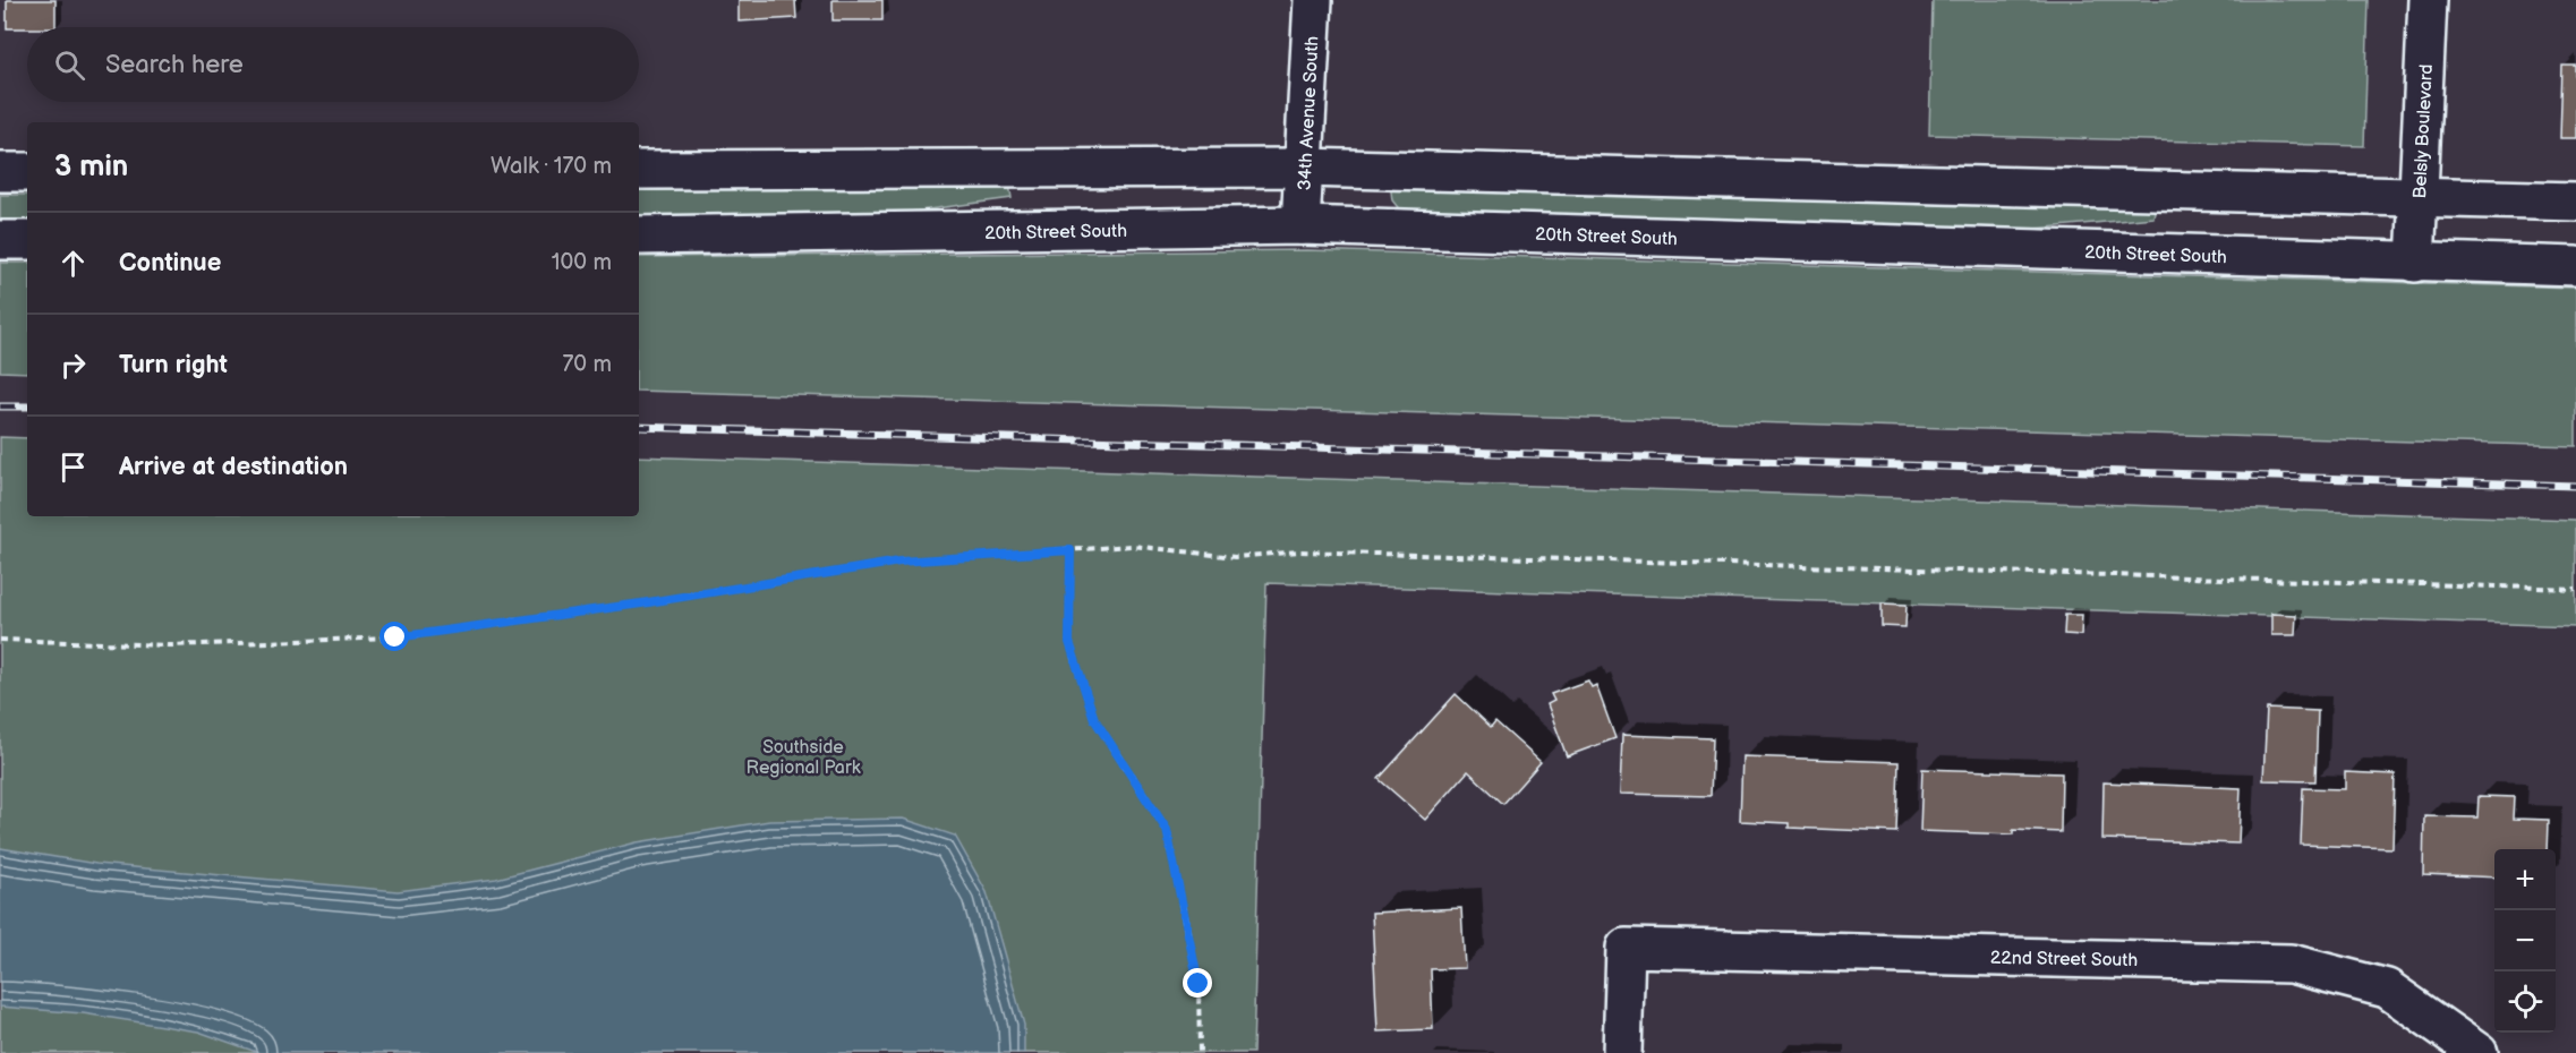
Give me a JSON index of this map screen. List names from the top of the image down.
{
  "streets": {
    "street": [
      "34th Avenue South",
      "Belsly Boulevard",
      "20th Street South",
      "22nd Street South"
    ]
  },
  "crossings": [
    ["34th Avenue South", "20th Street South"],
    ["Belsly Boulevard", "20th Street South"]
  ],
  "parks": ["Southside Regional Park"],
  "page": {
    "search": "Search here",
    "heading": ["3 min", "Walk · 170 m"],
    "list": [
      ["Continue", "100 m"],
      ["Turn right", "70 m"],
      "Arrive at destination"
    ],
    "map_buttons": ["+", "−"]
  }
}
